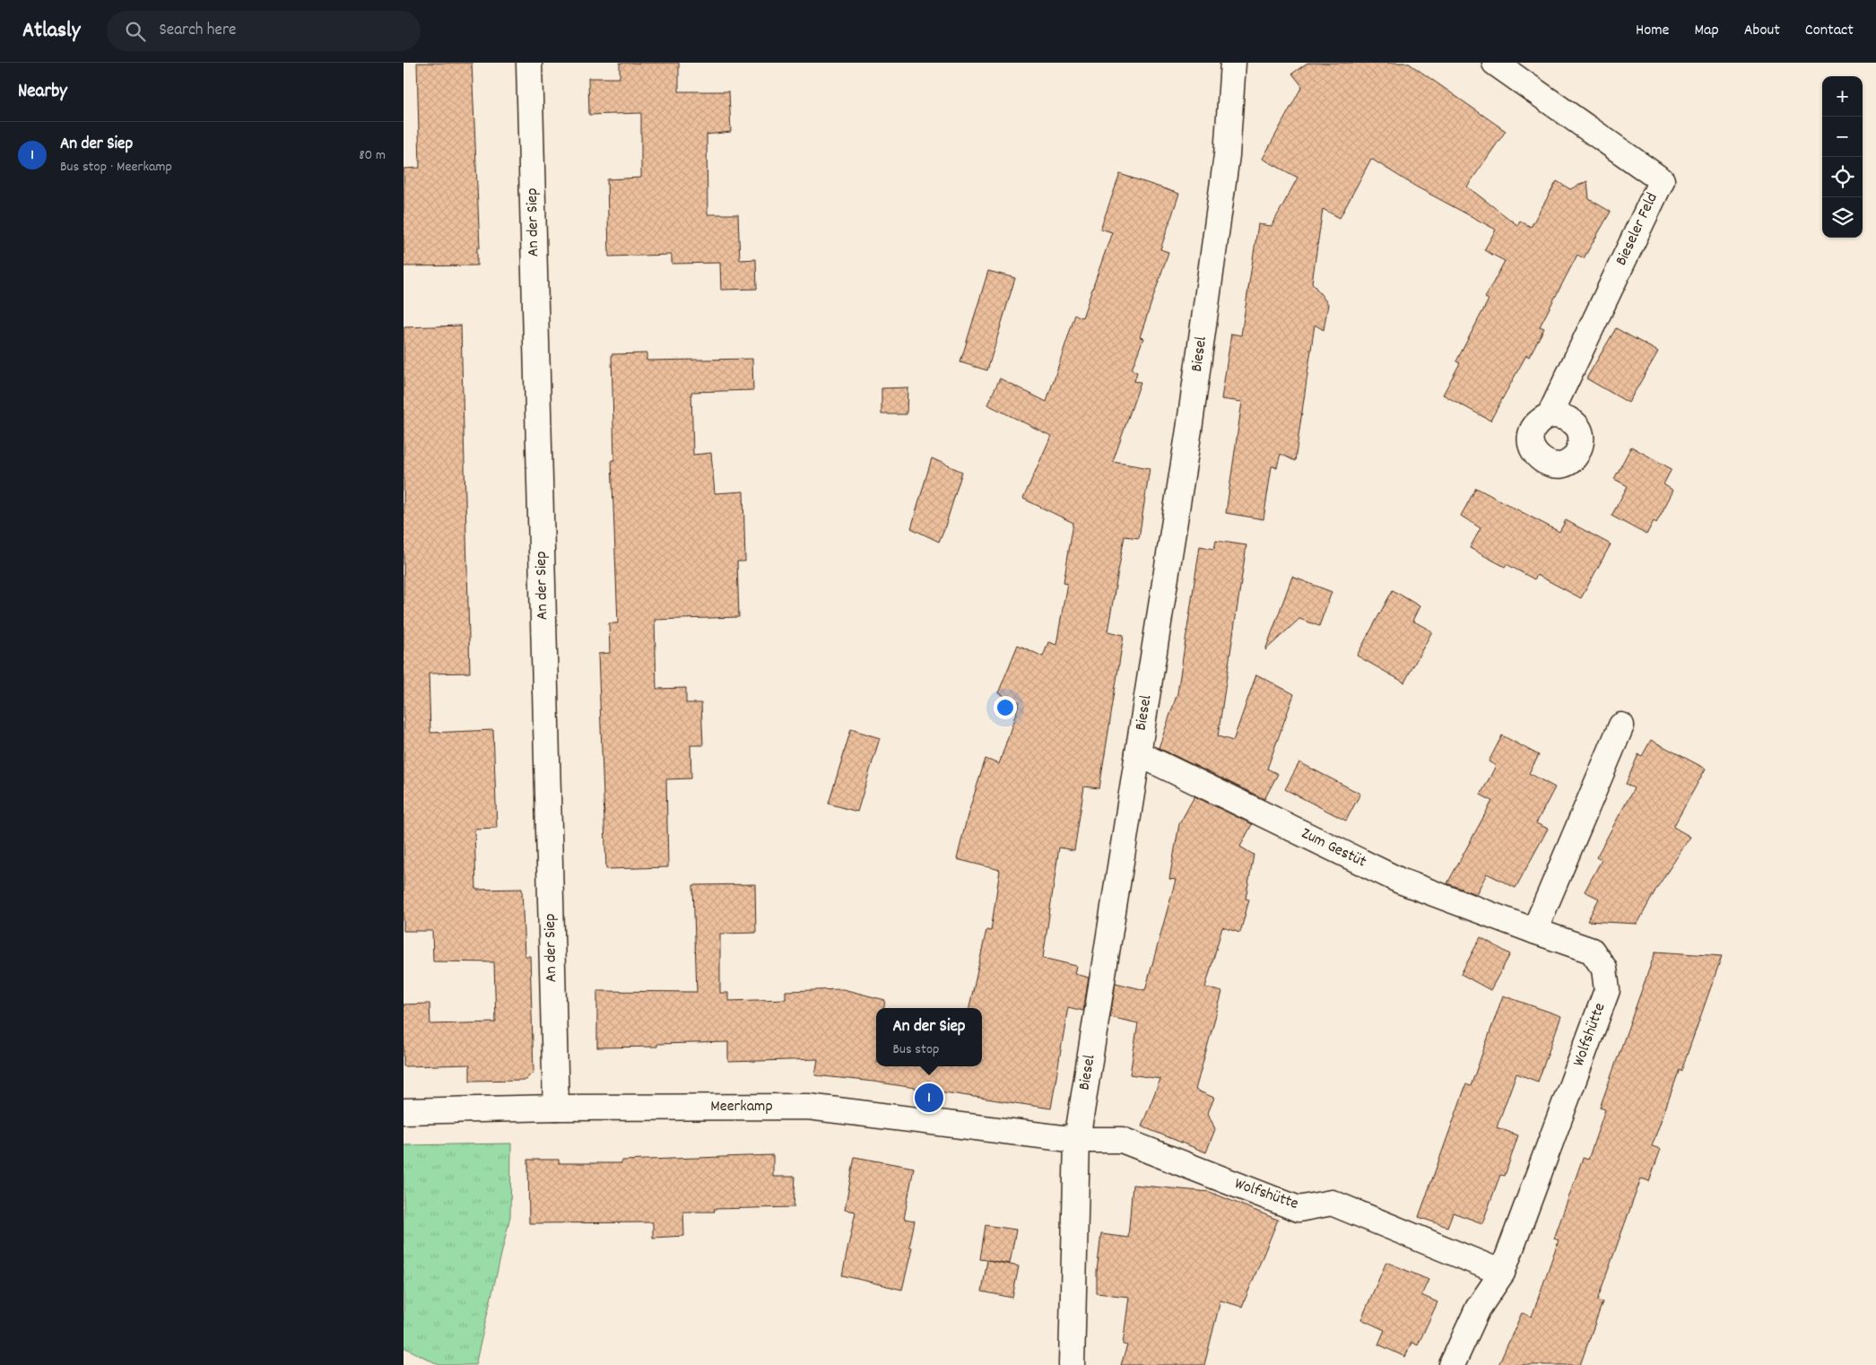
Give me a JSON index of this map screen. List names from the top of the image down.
{
  "streets": {
    "street": [
      "An der Siep",
      "Bieseler Feld",
      "Biesel",
      "Zum Gestüt",
      "Wolfshütte",
      "Meerkamp"
    ]
  },
  "crossings": [
    ["An der Siep", "Meerkamp"],
    ["Biesel", "Zum Gestüt"],
    ["Biesel", "Wolfshütte"],
    ["Biesel", "Meerkamp"],
    ["Zum Gestüt", "Wolfshütte"],
    ["Wolfshütte", "Meerkamp"]
  ],
  "page": {
    "header": "Atlasly",
    "search": "Search here",
    "nav": [
      "Home",
      "Map",
      "About",
      "Contact"
    ],
    "heading": "Nearby",
    "map_buttons": ["+", "−"],
    "list": [
      {
        "mark": "1",
        "name": "An der Siep",
        "note": "Bus stop · Meerkamp",
        "value": "80 m"
      }
    ],
    "popup": ["An der Siep", "Bus stop"],
    "pins": "1"
  }
}
